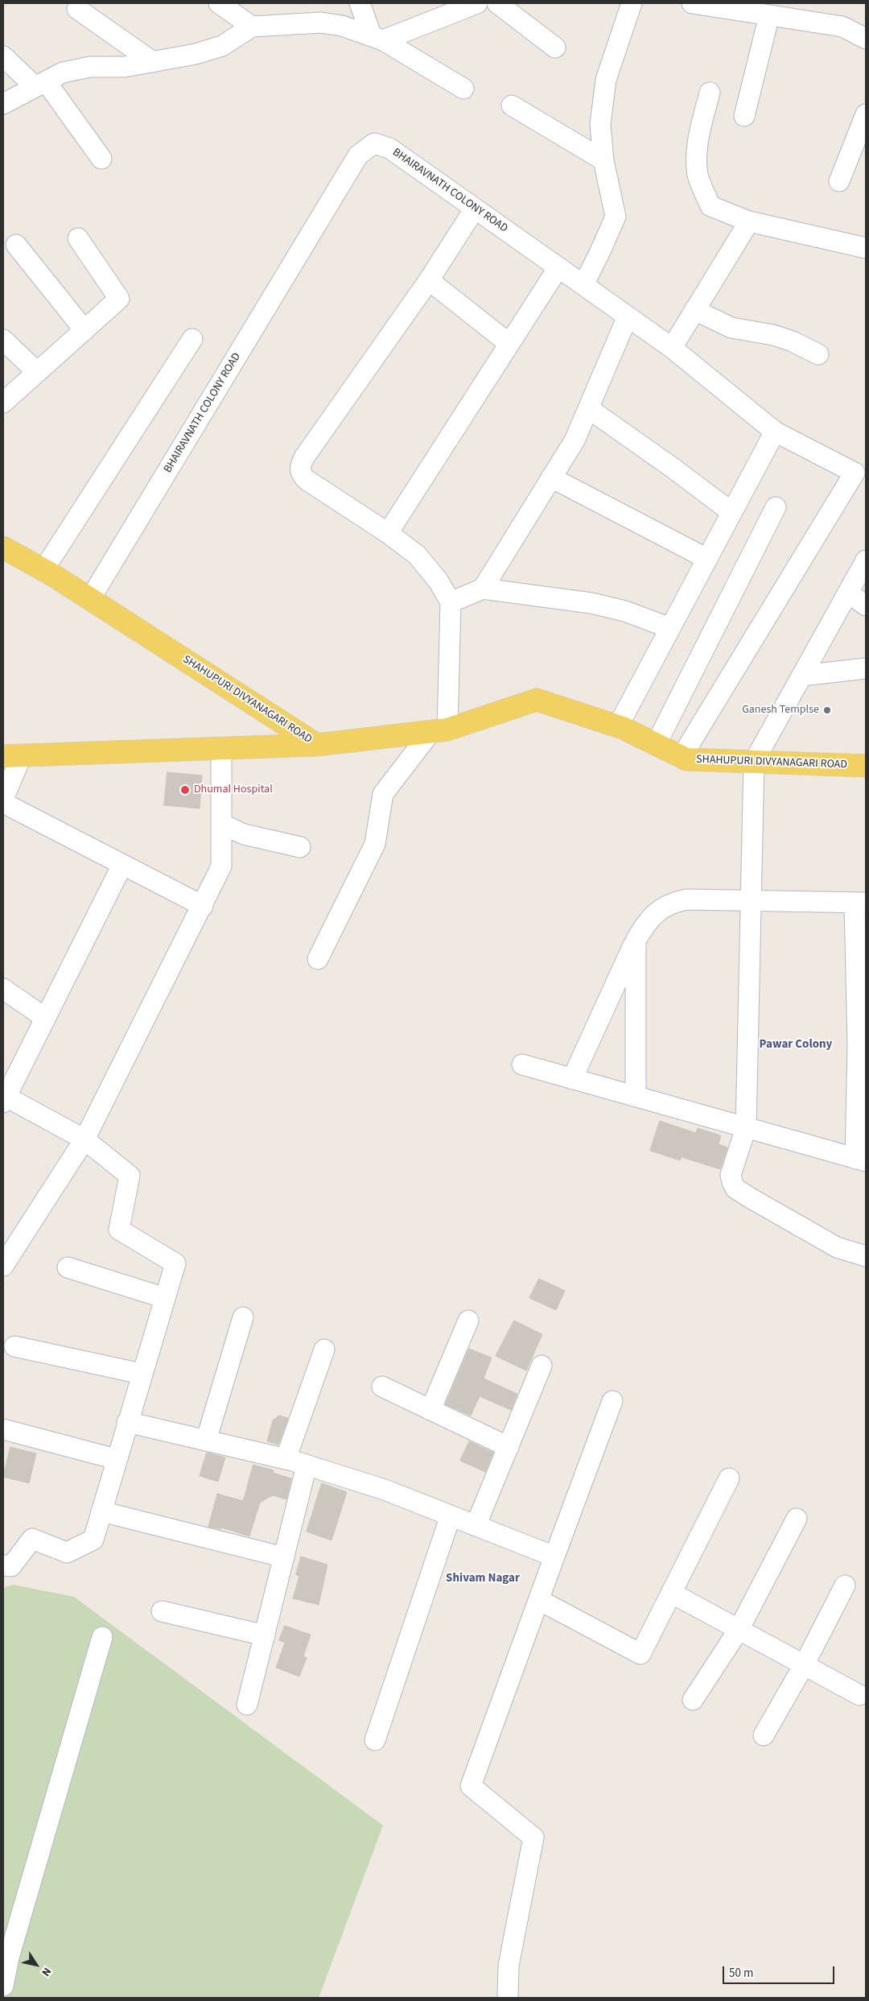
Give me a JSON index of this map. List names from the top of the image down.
{
  "streets": {
    "main road": ["SHAHUPURI DIVYANAGARI ROAD"],
    "street": ["BHAIRAVNATH COLONY ROAD"]
  },
  "crossings": [
    ["BHAIRAVNATH COLONY ROAD", "SHAHUPURI DIVYANAGARI ROAD"]
  ],
  "districts": ["Pawar Colony", "Shivam Nagar"],
  "places": ["Ganesh Templse", "Dhumal Hospital"],
  "scale_bar": "50 m",
  "north": "bottom right"
}
